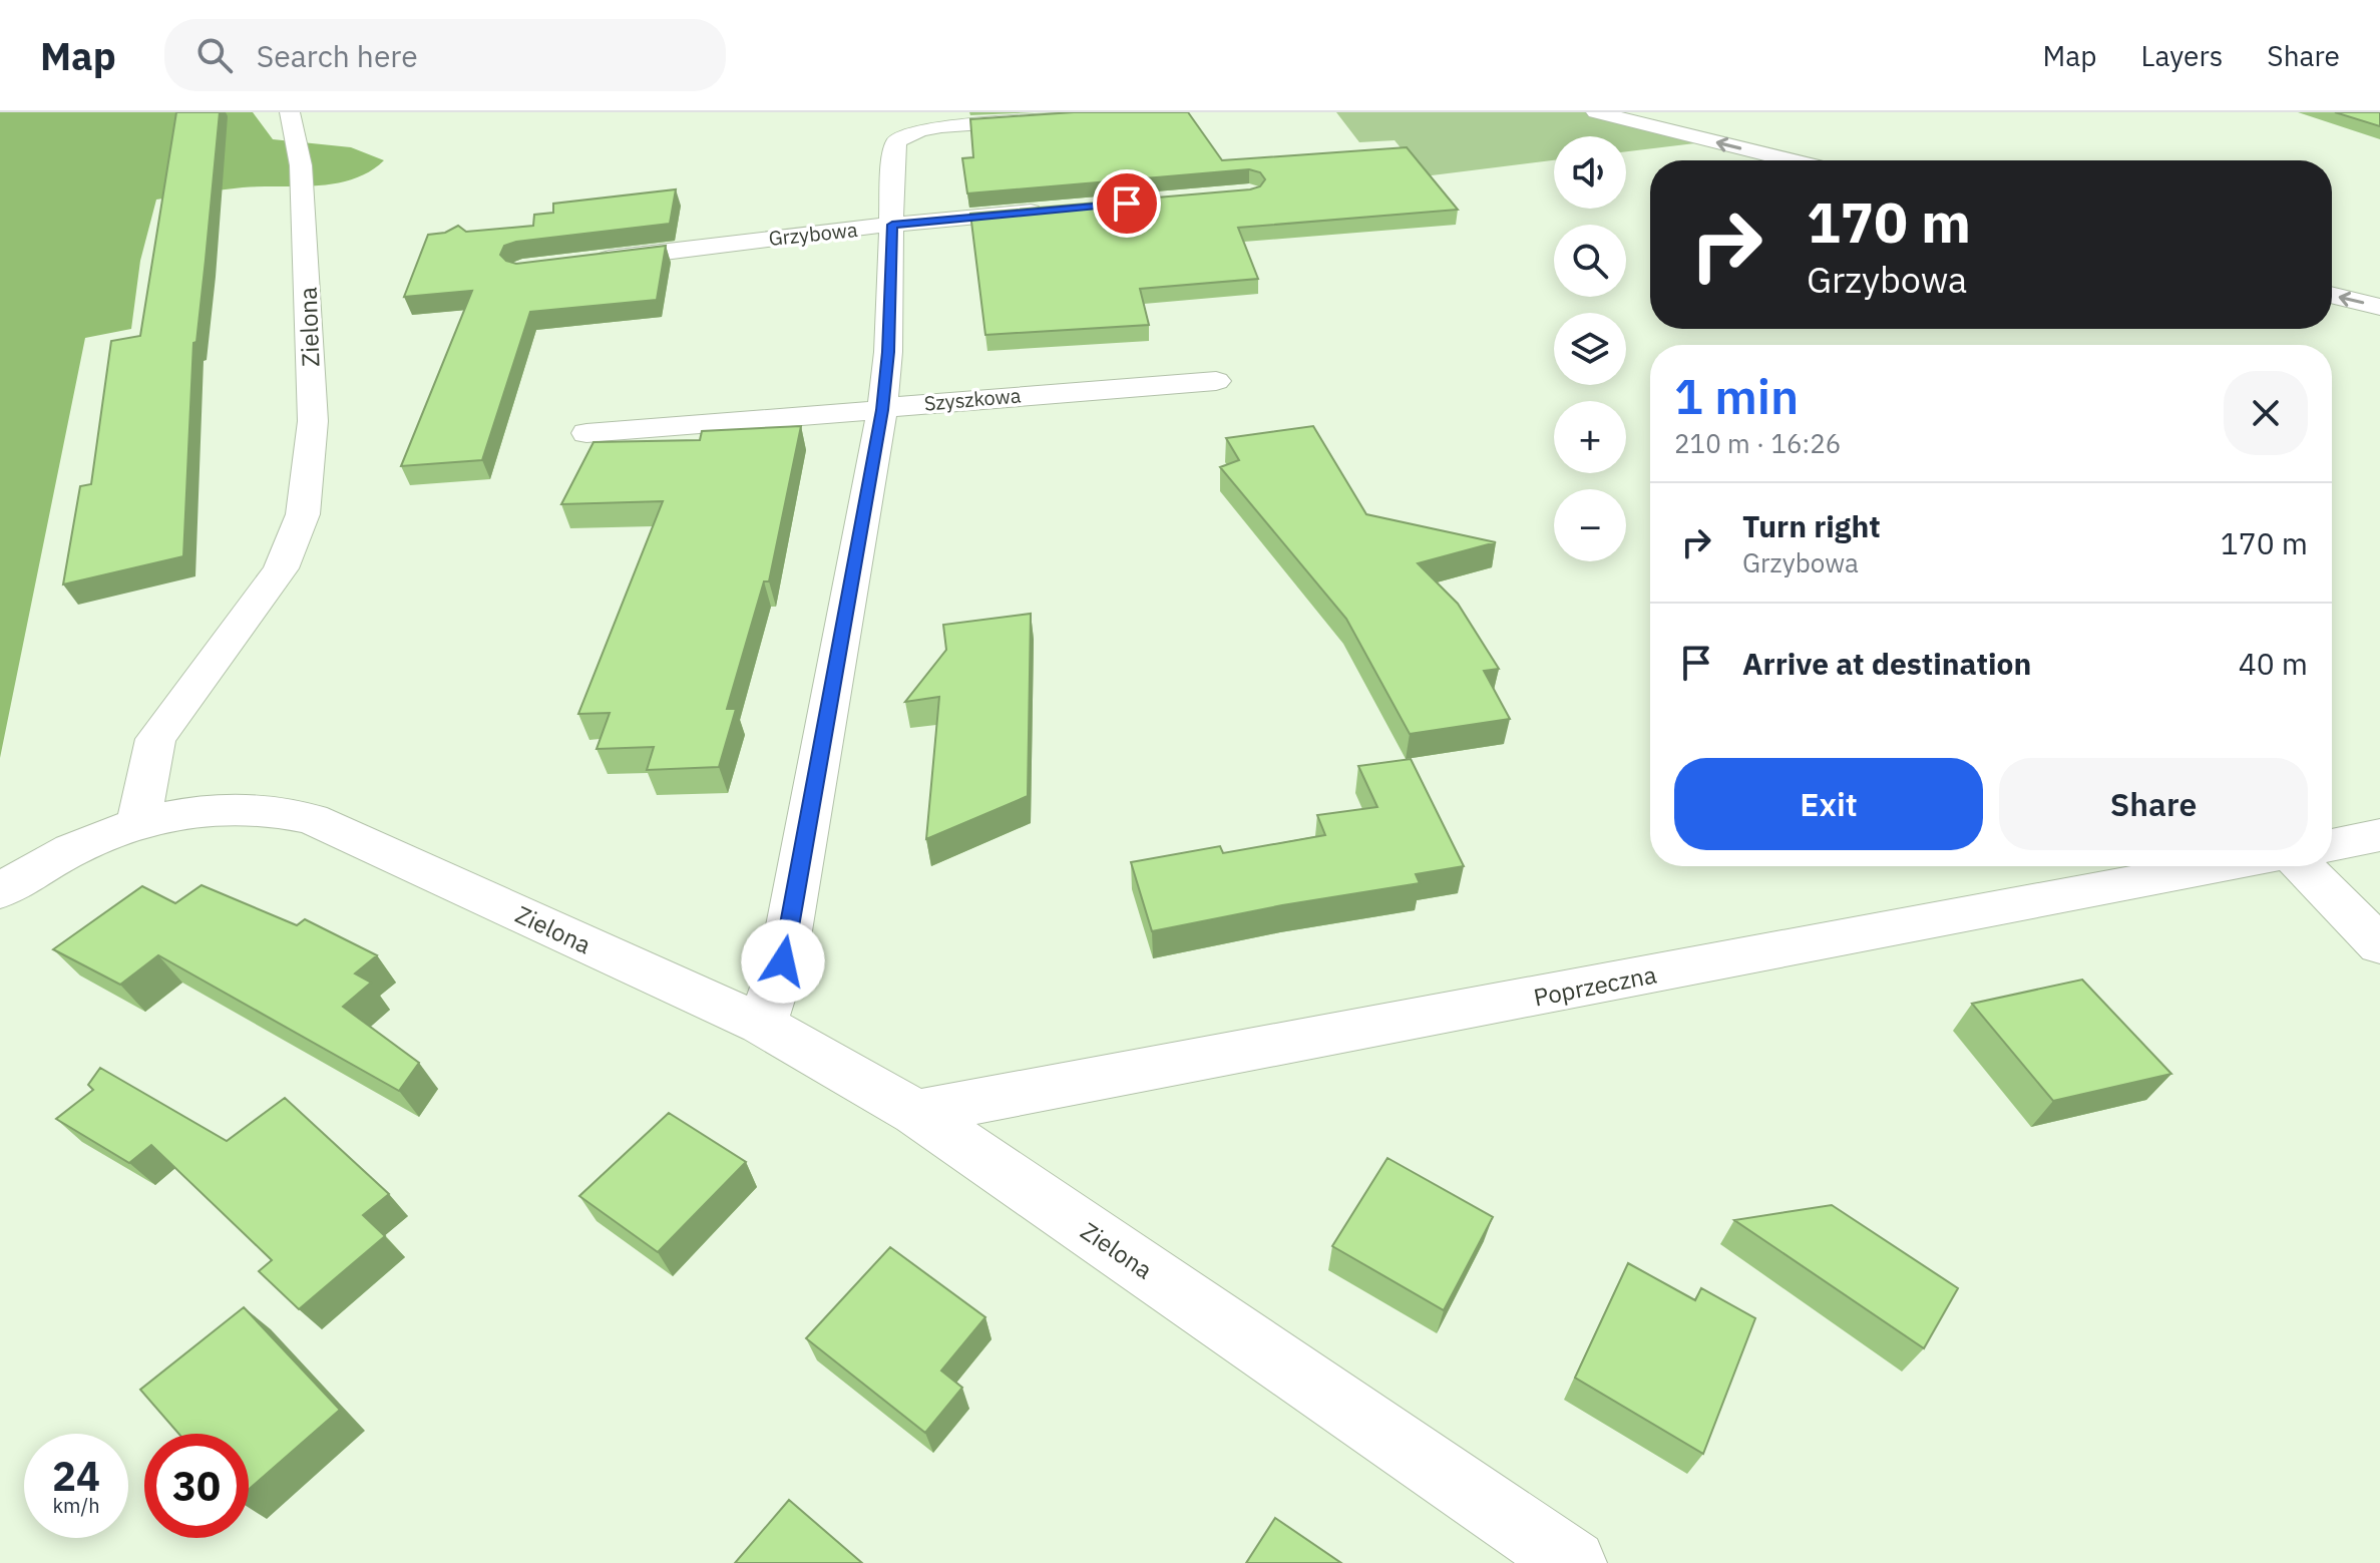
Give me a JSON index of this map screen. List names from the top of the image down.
{
  "streets": {
    "street": [
      "Grzybowa",
      "Zielona",
      "Szyszkowa",
      "Poprzeczna"
    ]
  },
  "crossings": [
    ["Zielona", "Poprzeczna"]
  ],
  "page": {
    "header": "Map",
    "search": "Search here",
    "nav": ["Map", "Layers", "Share"],
    "map_buttons": ["+", "−"],
    "turn": ["170 m", "Grzybowa"],
    "heading": ["1 min", "210 m · 16:26"],
    "list": [
      {
        "name": "Turn right",
        "note": "Grzybowa",
        "value": "170 m"
      },
      {
        "name": "Arrive at destination",
        "value": "40 m"
      }
    ],
    "buttons": ["Exit", "Share"],
    "speed": "24 km/h",
    "limit": "30"
  }
}
